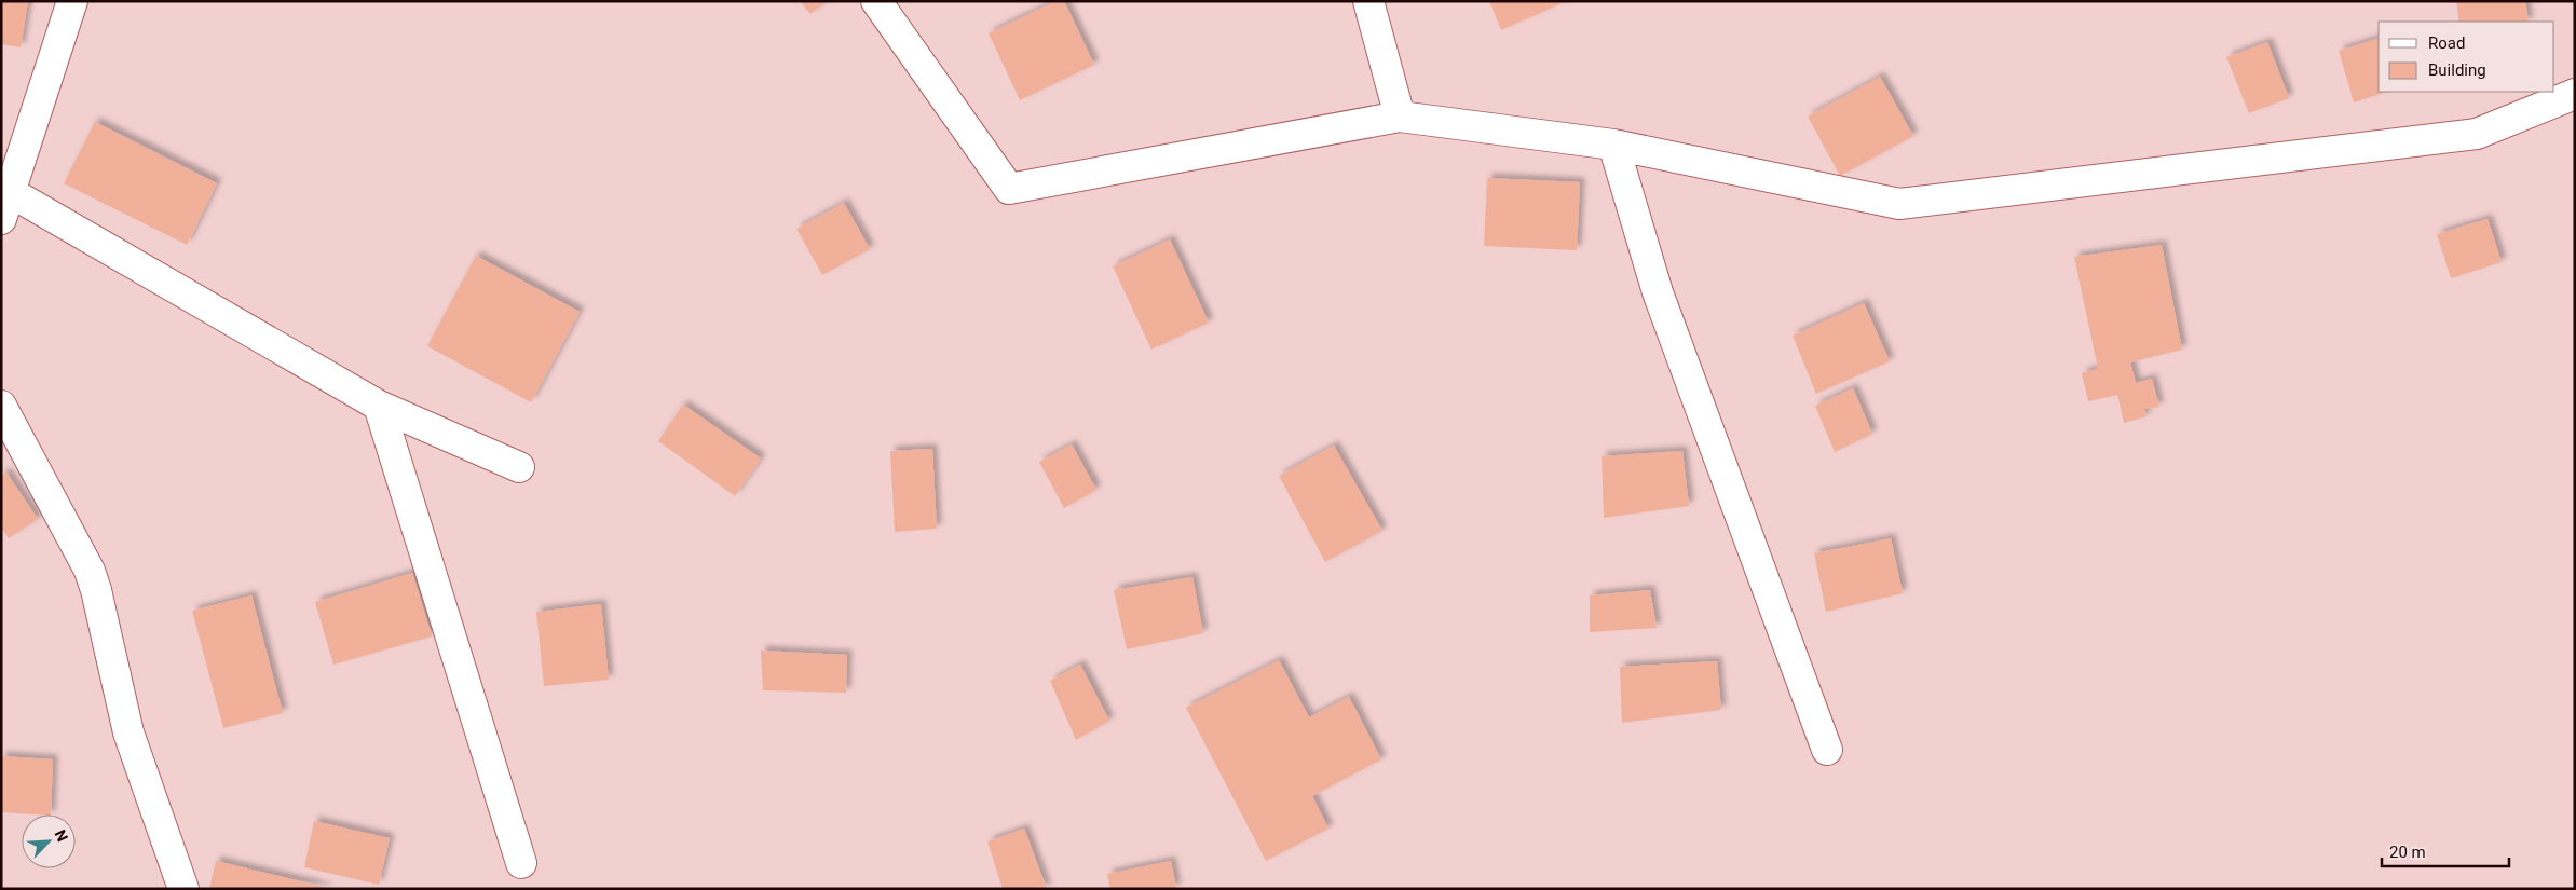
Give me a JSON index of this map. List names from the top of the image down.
{
  "legend": ["Road", "Building"],
  "scale_bar": "20 m",
  "north": "top right"
}
